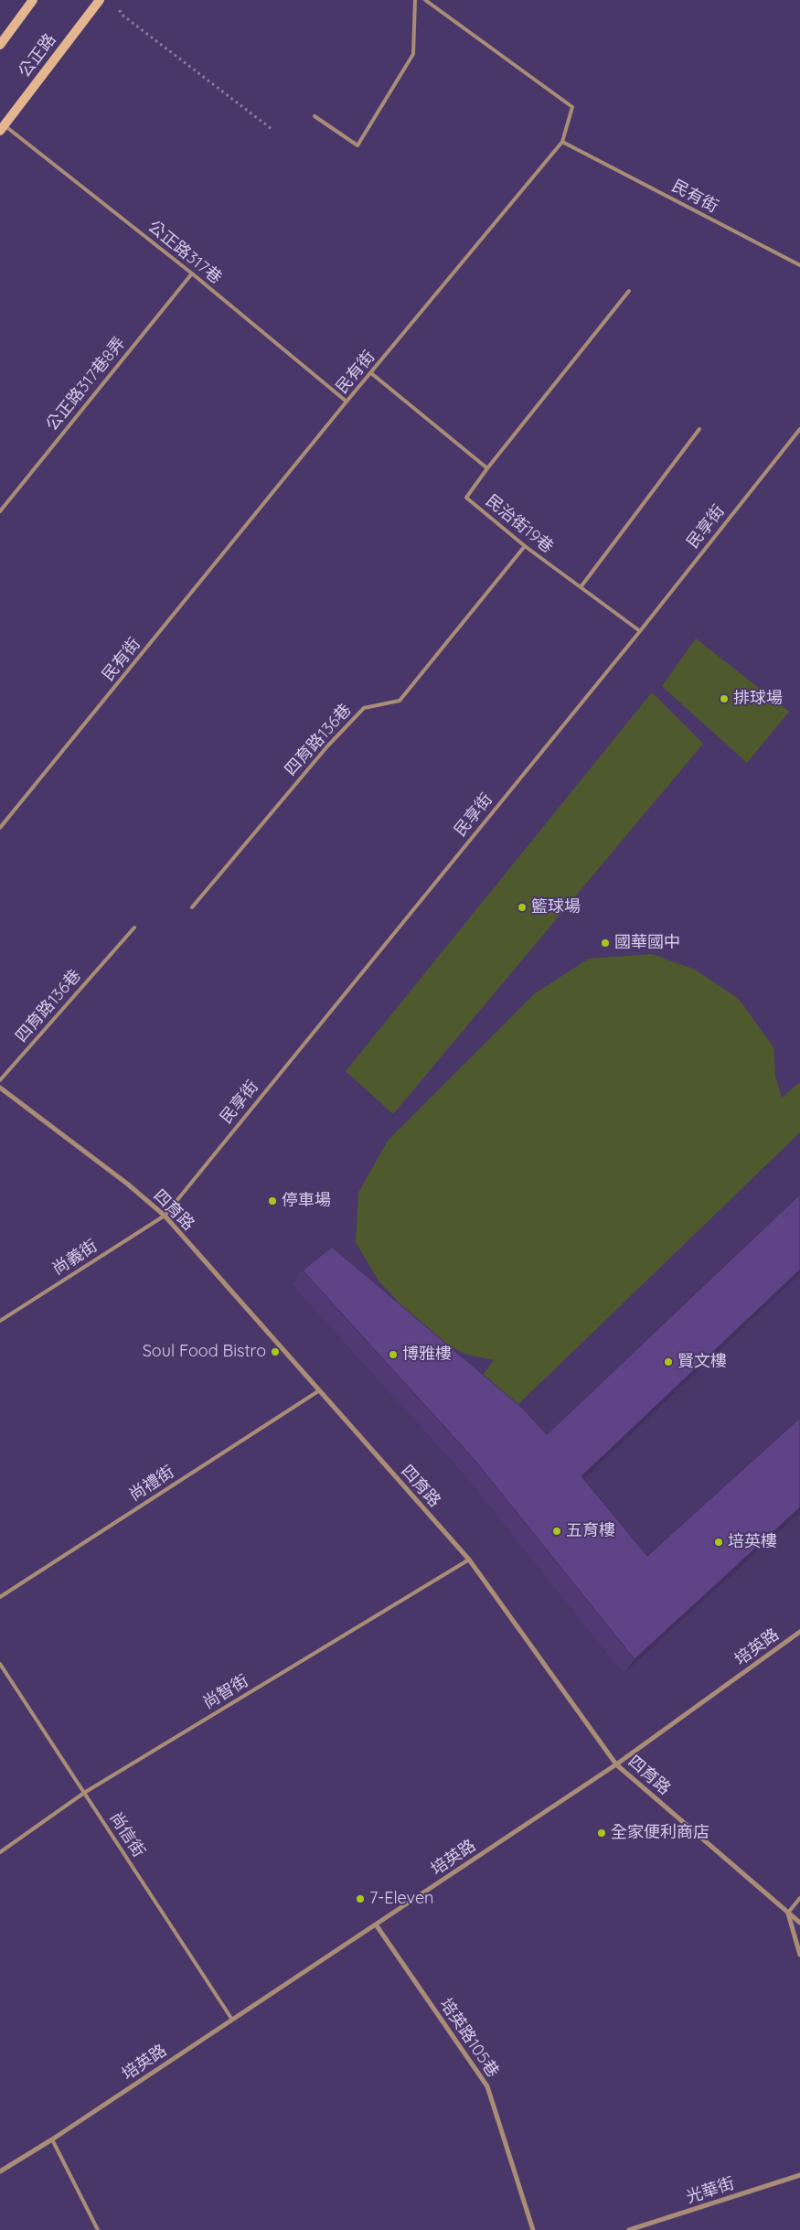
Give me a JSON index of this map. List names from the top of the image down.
{
  "streets": {
    "street": [
      "公正路",
      "四育路",
      "培英路",
      "培英路105巷",
      "光華街"
    ],
    "lane": [
      "民有街",
      "公正路317巷",
      "公正路317巷8弄",
      "民治街19巷",
      "民享街",
      "四育路136巷",
      "尚義街",
      "尚禮街",
      "尚智街",
      "尚信街"
    ]
  },
  "crossings": [
    ["公正路", "公正路317巷"],
    ["民有街", "公正路317巷"],
    ["民有街", "民治街19巷"],
    ["公正路317巷", "公正路317巷8弄"],
    ["民治街19巷", "民享街"],
    ["民治街19巷", "四育路136巷"],
    ["民享街", "四育路"],
    ["民享街", "尚義街"],
    ["四育路", "尚義街"],
    ["四育路", "尚禮街"],
    ["四育路", "培英路"],
    ["四育路", "尚智街"],
    ["培英路", "尚信街"],
    ["培英路", "培英路105巷"],
    ["尚智街", "尚信街"]
  ],
  "places": [
    "排球場",
    "籃球場",
    "國華國中",
    "停車場",
    "Soul Food Bistro",
    "博雅樓",
    "賢文樓",
    "五育樓",
    "培英樓",
    "全家便利商店",
    "7-Eleven"
  ]
}
